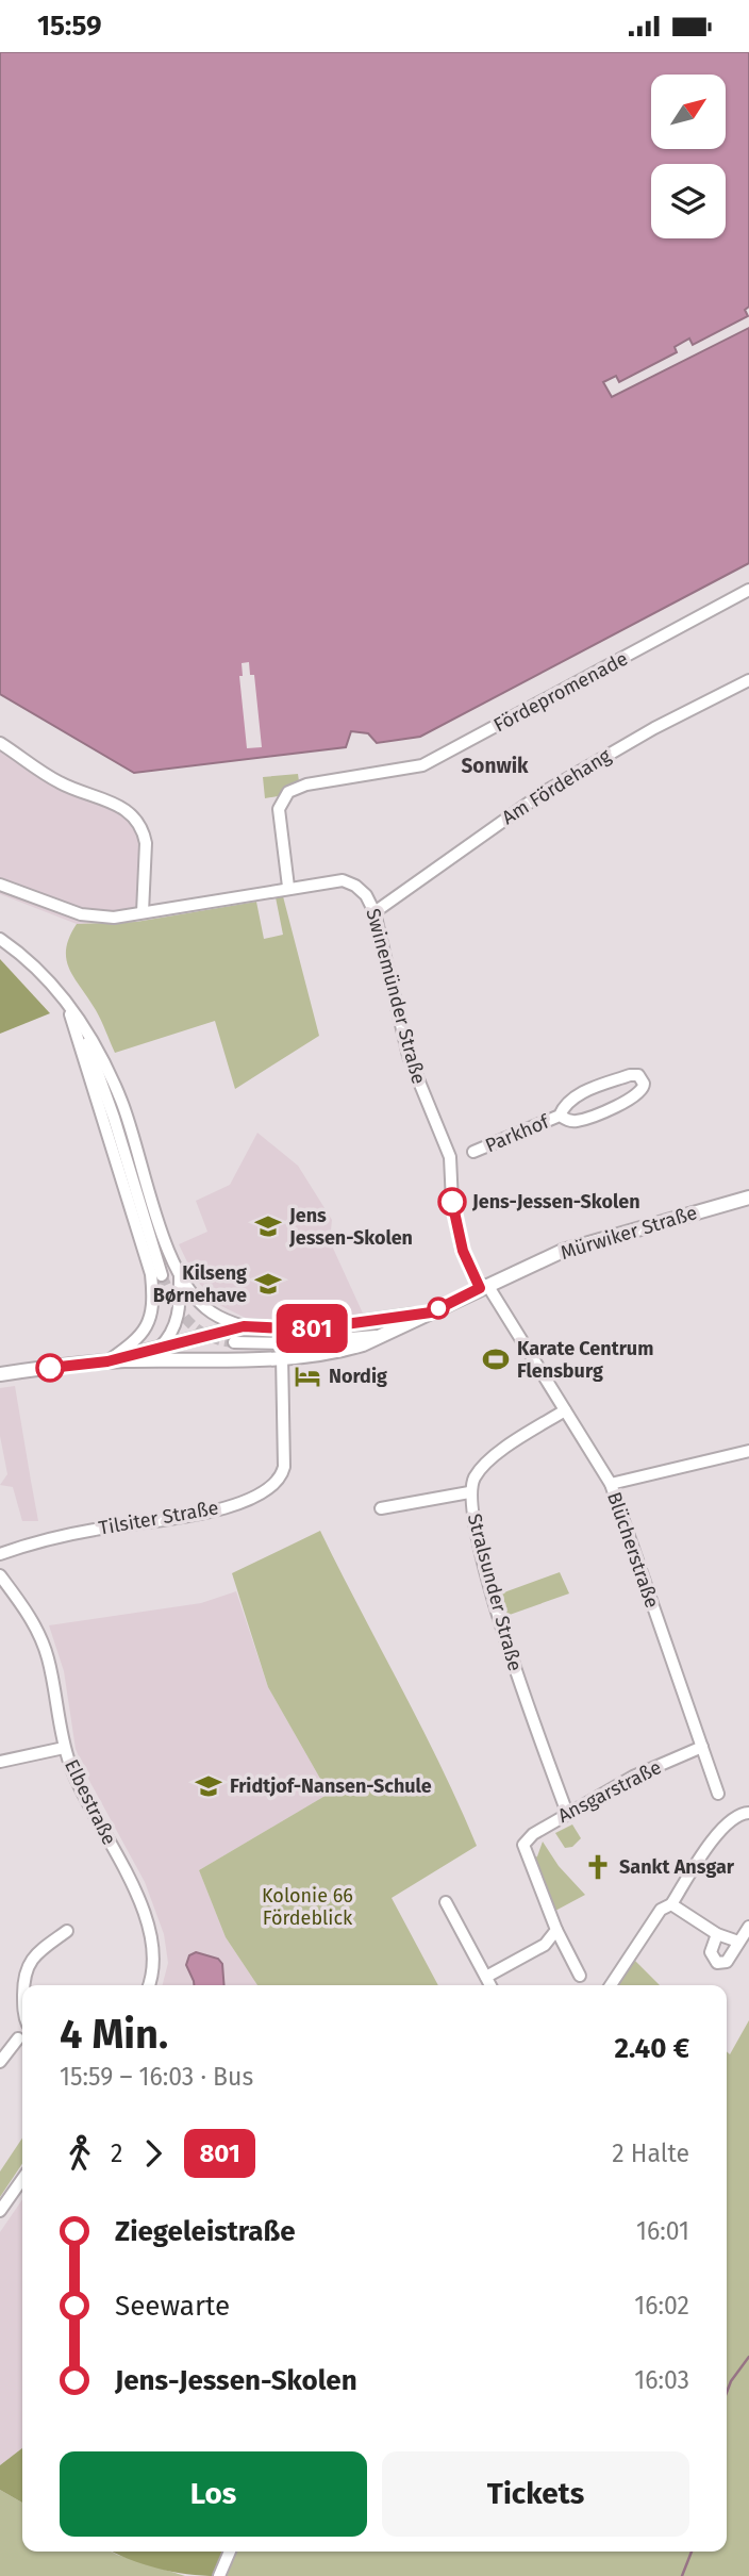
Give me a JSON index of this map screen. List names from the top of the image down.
{
  "streets": {
    "main road": ["Mürwiker Straße"],
    "street": [
      "Fördepromenade",
      "Am Fördehang",
      "Swinemünder Straße",
      "Parkhof",
      "Tilsiter Straße",
      "Blücherstraße",
      "Stralsunder Straße",
      "Ansgarstraße",
      "Elbestraße"
    ]
  },
  "crossings": [
    ["Fördepromenade", "Swinemünder Straße"],
    ["Am Fördehang", "Swinemünder Straße"],
    ["Swinemünder Straße", "Parkhof"],
    ["Swinemünder Straße", "Mürwiker Straße"],
    ["Swinemünder Straße", "Blücherstraße"],
    ["Mürwiker Straße", "Tilsiter Straße"],
    ["Mürwiker Straße", "Blücherstraße"],
    ["Blücherstraße", "Stralsunder Straße"],
    ["Blücherstraße", "Ansgarstraße"],
    ["Stralsunder Straße", "Ansgarstraße"]
  ],
  "districts": ["Sonwik"],
  "parks": ["Kolonie 66 Fördeblick"],
  "places": {
    "other": ["Jens-Jessen-Skolen"],
    "school or university": ["Jens Jessen-Skolen", "Kilseng Børnehave", "Fridtjof-Nansen-Schule"],
    "sports": ["Karate Centrum Flensburg"],
    "hotel": ["Nordig"],
    "church": ["Sankt Ansgar"]
  },
  "lines": ["bus line 801"],
  "north": "top right",
  "page": {
    "status": "15:59",
    "on_map": "801",
    "heading": ["4 Min.", "15:59 – 16:03 · Bus", "2.40 €"],
    "legs": ["2", "801", "2 Halte"],
    "list": [
      {
        "name": "Ziegeleistraße",
        "value": "16:01"
      },
      {
        "name": "Seewarte",
        "value": "16:02"
      },
      {
        "name": "Jens-Jessen-Skolen",
        "value": "16:03"
      }
    ],
    "buttons": ["Los", "Tickets"]
  }
}
